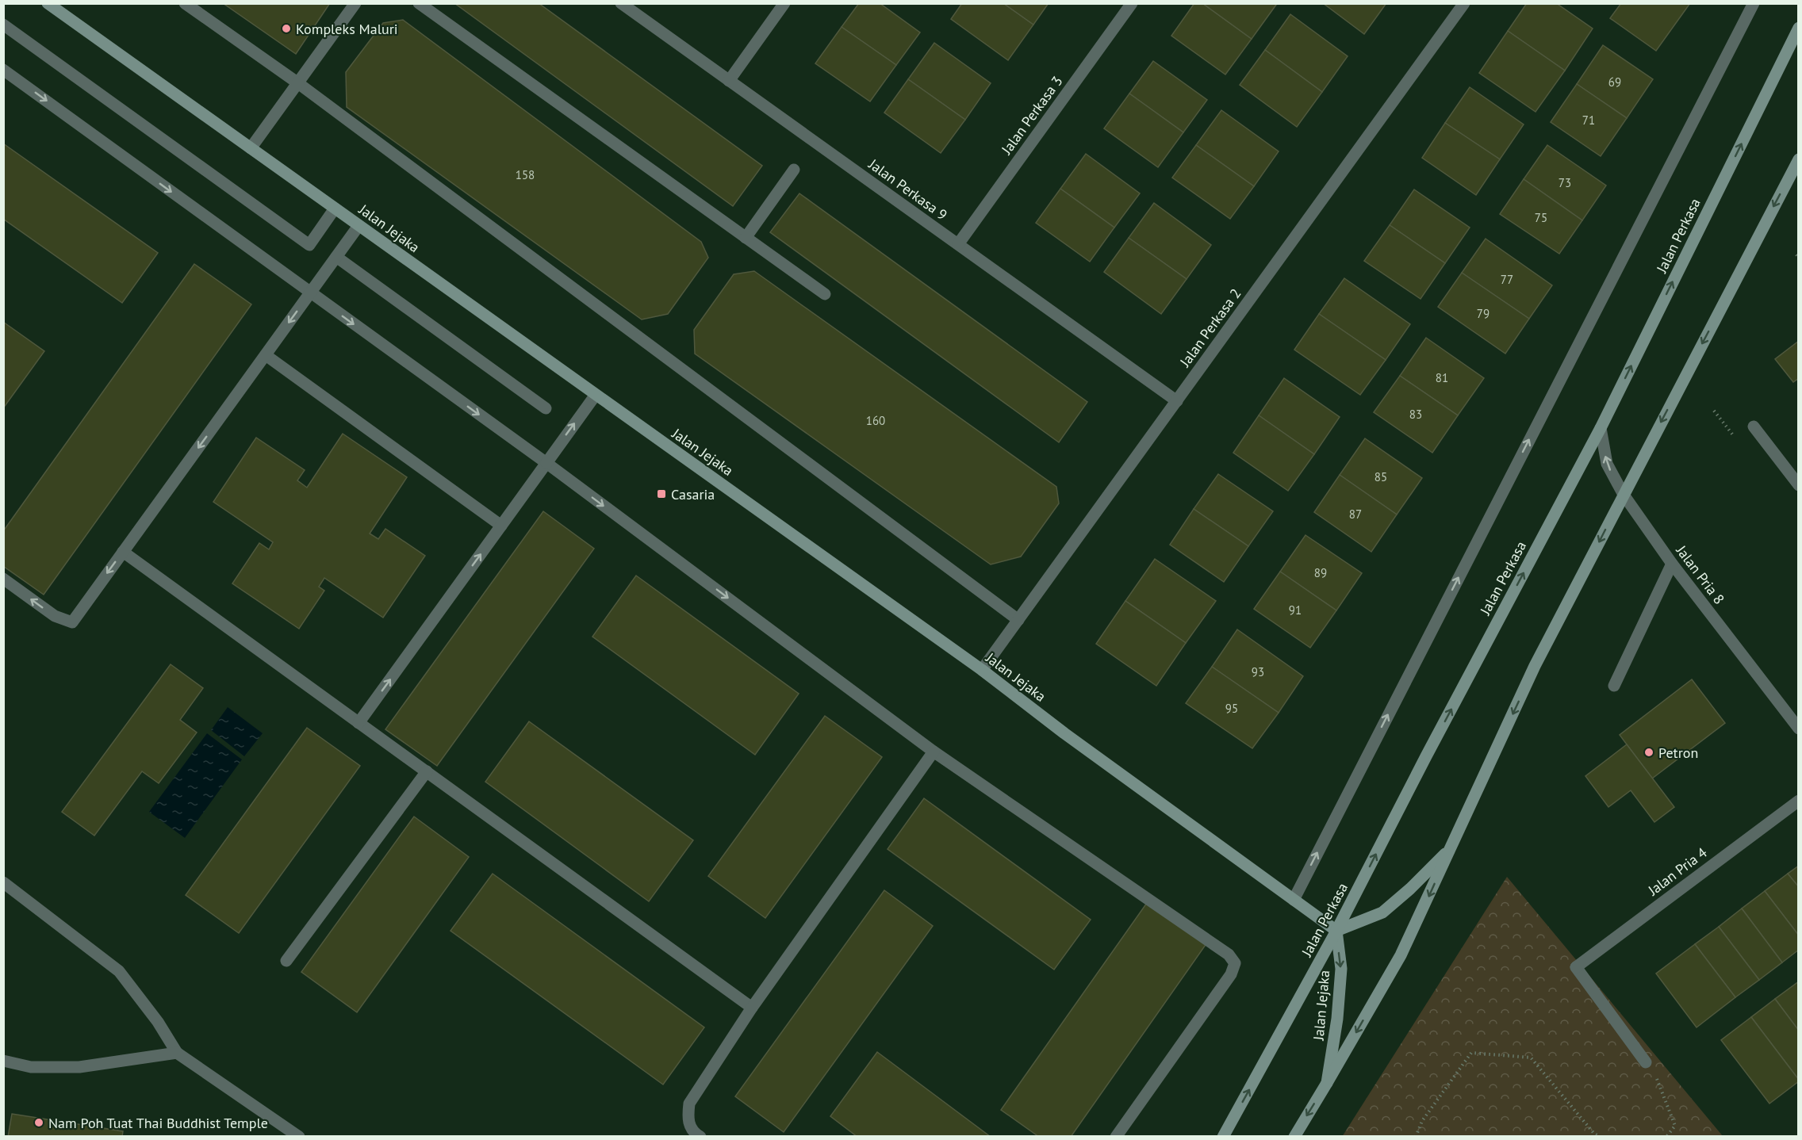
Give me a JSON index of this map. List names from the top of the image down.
{
  "streets": {
    "main road": ["Jalan Jejaka", "Jalan Perkasa"],
    "street": [
      "Jalan Perkasa 3",
      "Jalan Perkasa 9",
      "Jalan Perkasa 2",
      "Jalan Pria 8",
      "Jalan Pria 4"
    ]
  },
  "crossings": [
    ["Jalan Perkasa 3", "Jalan Perkasa 9"],
    ["Jalan Perkasa 9", "Jalan Perkasa 2"],
    ["Jalan Jejaka", "Jalan Perkasa"],
    ["Jalan Jejaka", "Jalan Perkasa 2"],
    ["Jalan Perkasa", "Jalan Pria 8"]
  ],
  "places": {
    "other": ["Kompleks Maluri", "Petron", "Nam Poh Tuat Thai Buddhist Temple"],
    "transit": ["Casaria"]
  },
  "house_numbers": [
    "69",
    "71",
    "158",
    "73",
    "75",
    "77",
    "79",
    "81",
    "83",
    "160",
    "85",
    "87",
    "89",
    "91",
    "93",
    "95"
  ]
}
